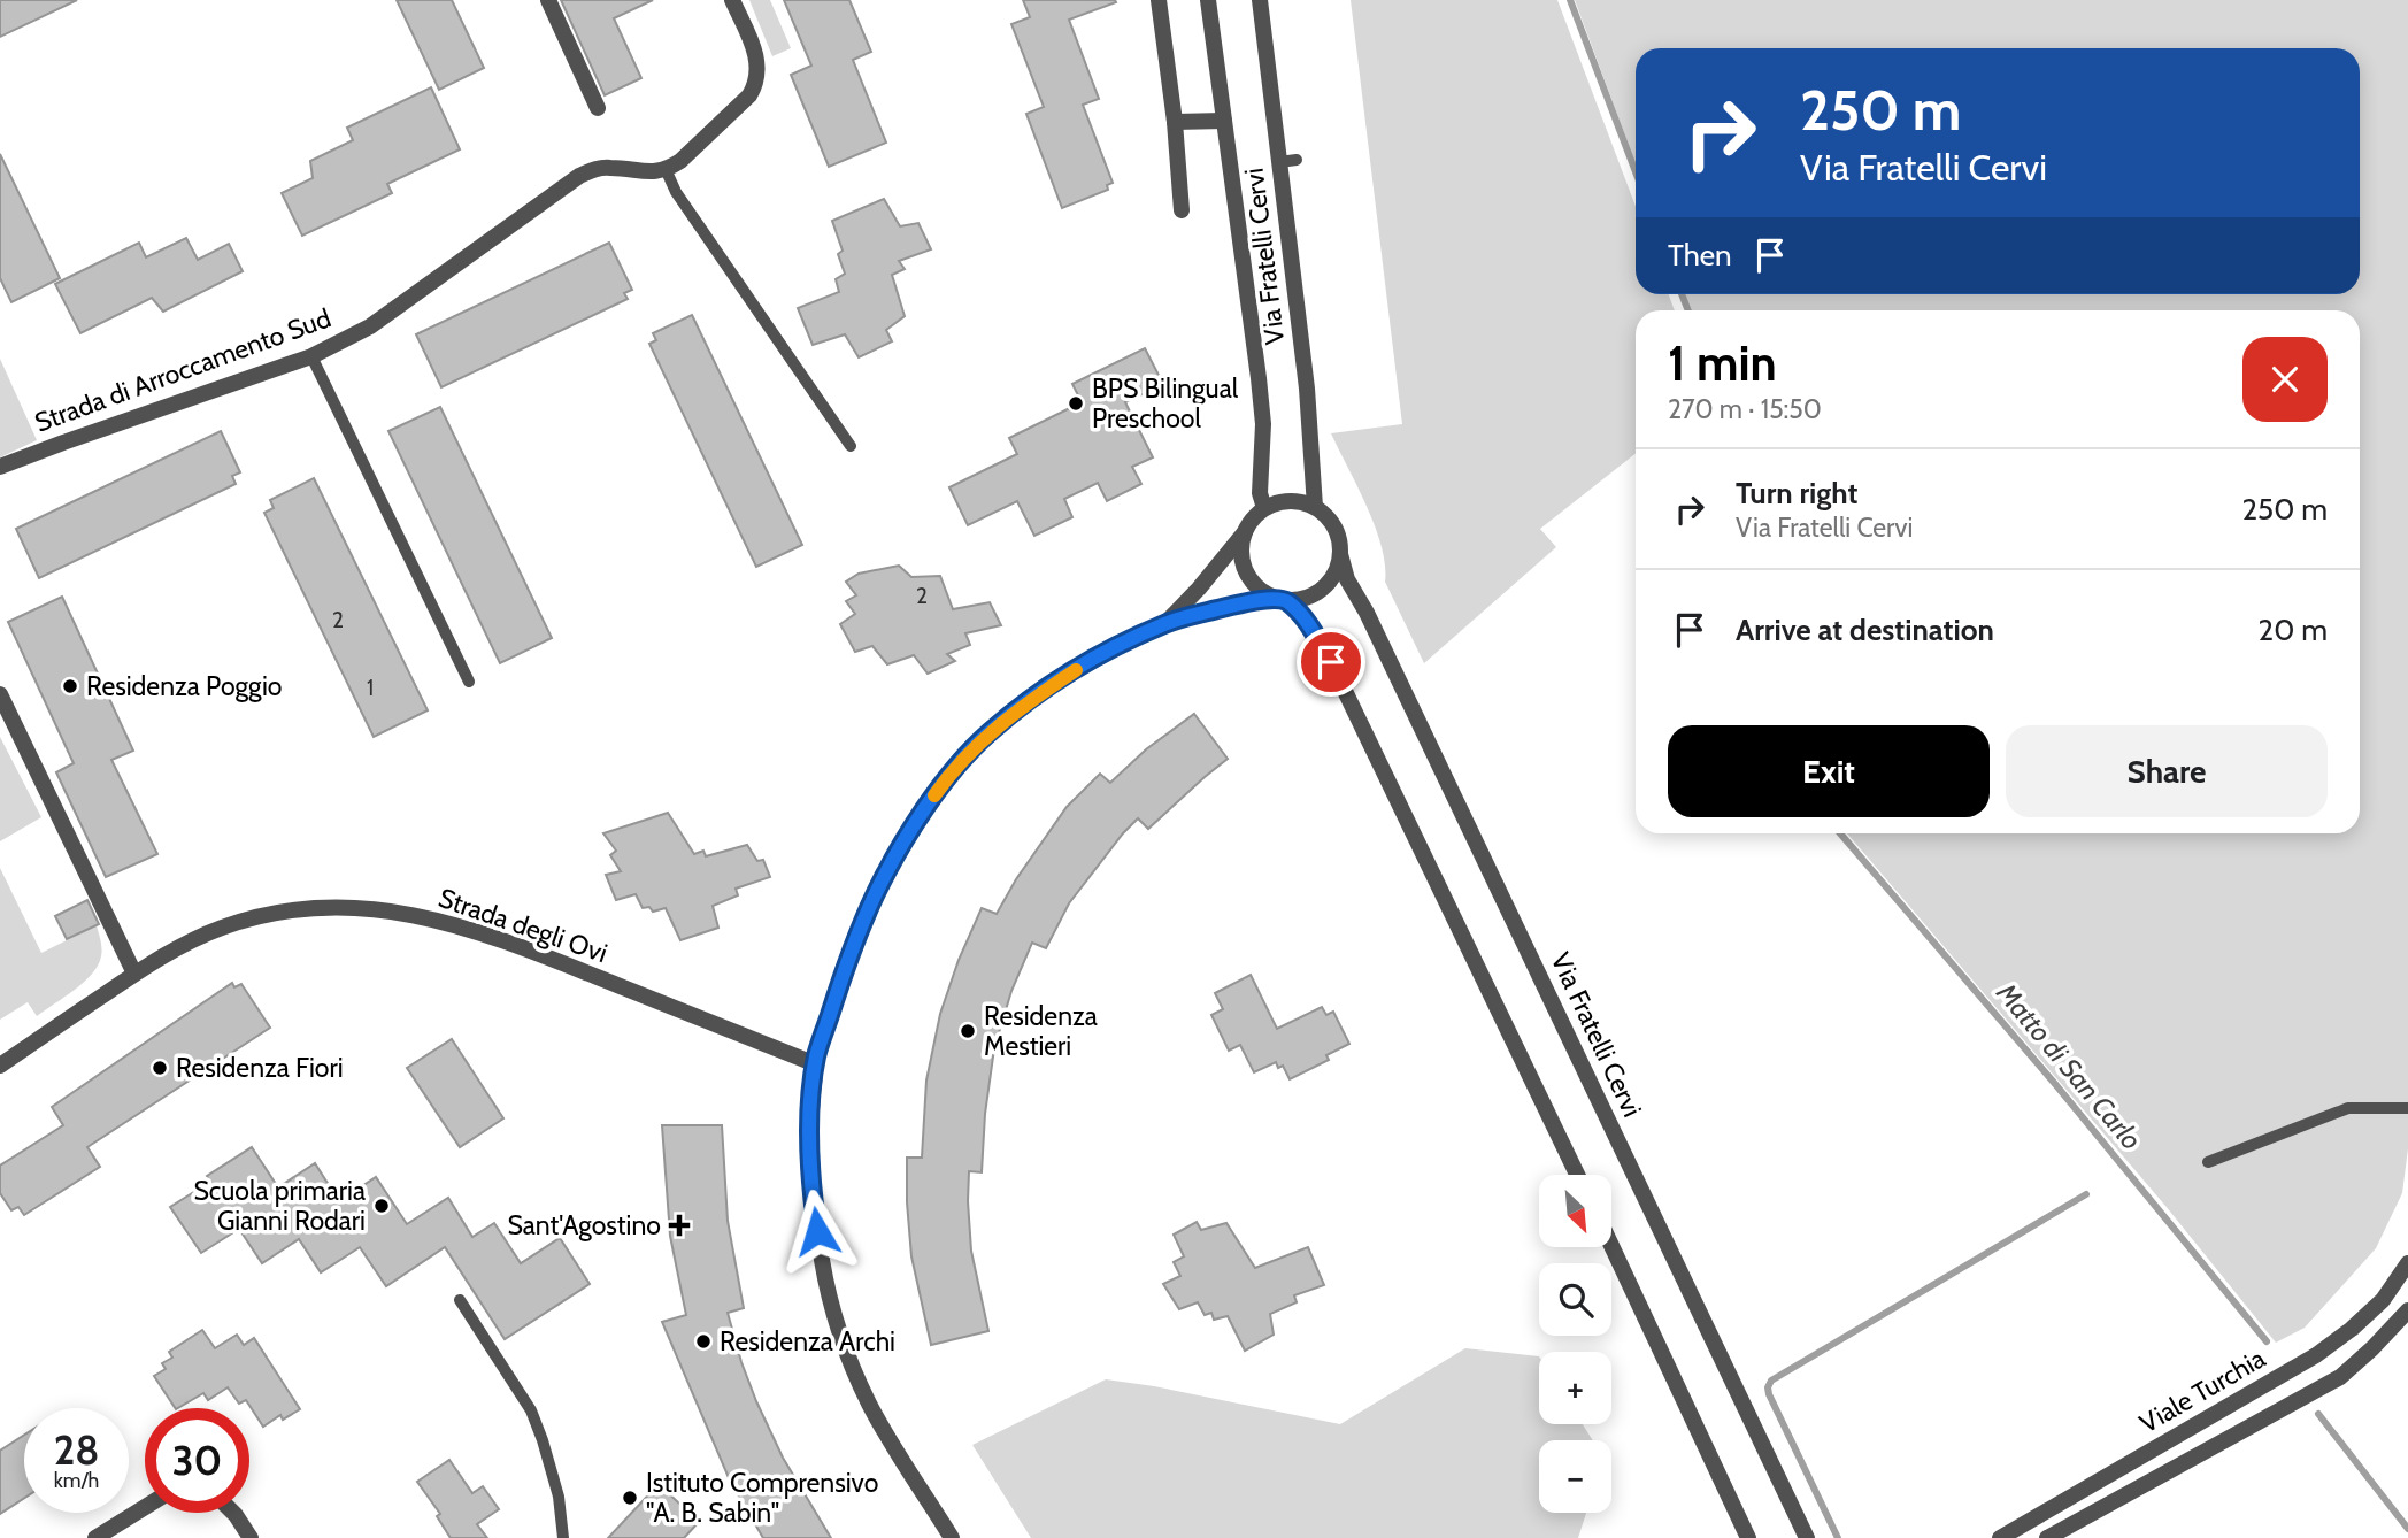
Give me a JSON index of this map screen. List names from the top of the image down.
{
  "streets": {
    "street": [
      "Via Fratelli Cervi",
      "Strada di Arroccamento Sud",
      "Strada degli Ovi",
      "Viale Turchia"
    ]
  },
  "water": ["Matto di San Carlo"],
  "places": {
    "other": [
      "BPS Bilingual Preschool",
      "Residenza Poggio",
      "Residenza Mestieri",
      "Residenza Fiori",
      "Scuola primaria Gianni Rodari",
      "Residenza Archi",
      "Istituto Comprensivo \"A. B. Sabin\""
    ],
    "health": ["Sant'Agostino"]
  },
  "house_numbers": ["2", "2", "1"],
  "north": "bottom right",
  "page": {
    "turn": ["250 m", "Via Fratelli Cervi"],
    "then": "Then",
    "heading": ["1 min", "270 m · 15:50"],
    "list": [
      {
        "name": "Turn right",
        "note": "Via Fratelli Cervi",
        "value": "250 m"
      },
      {
        "name": "Arrive at destination",
        "value": "20 m"
      }
    ],
    "buttons": ["Exit", "Share"],
    "map_buttons": ["+", "−"],
    "speed": "28 km/h",
    "limit": "30"
  }
}
